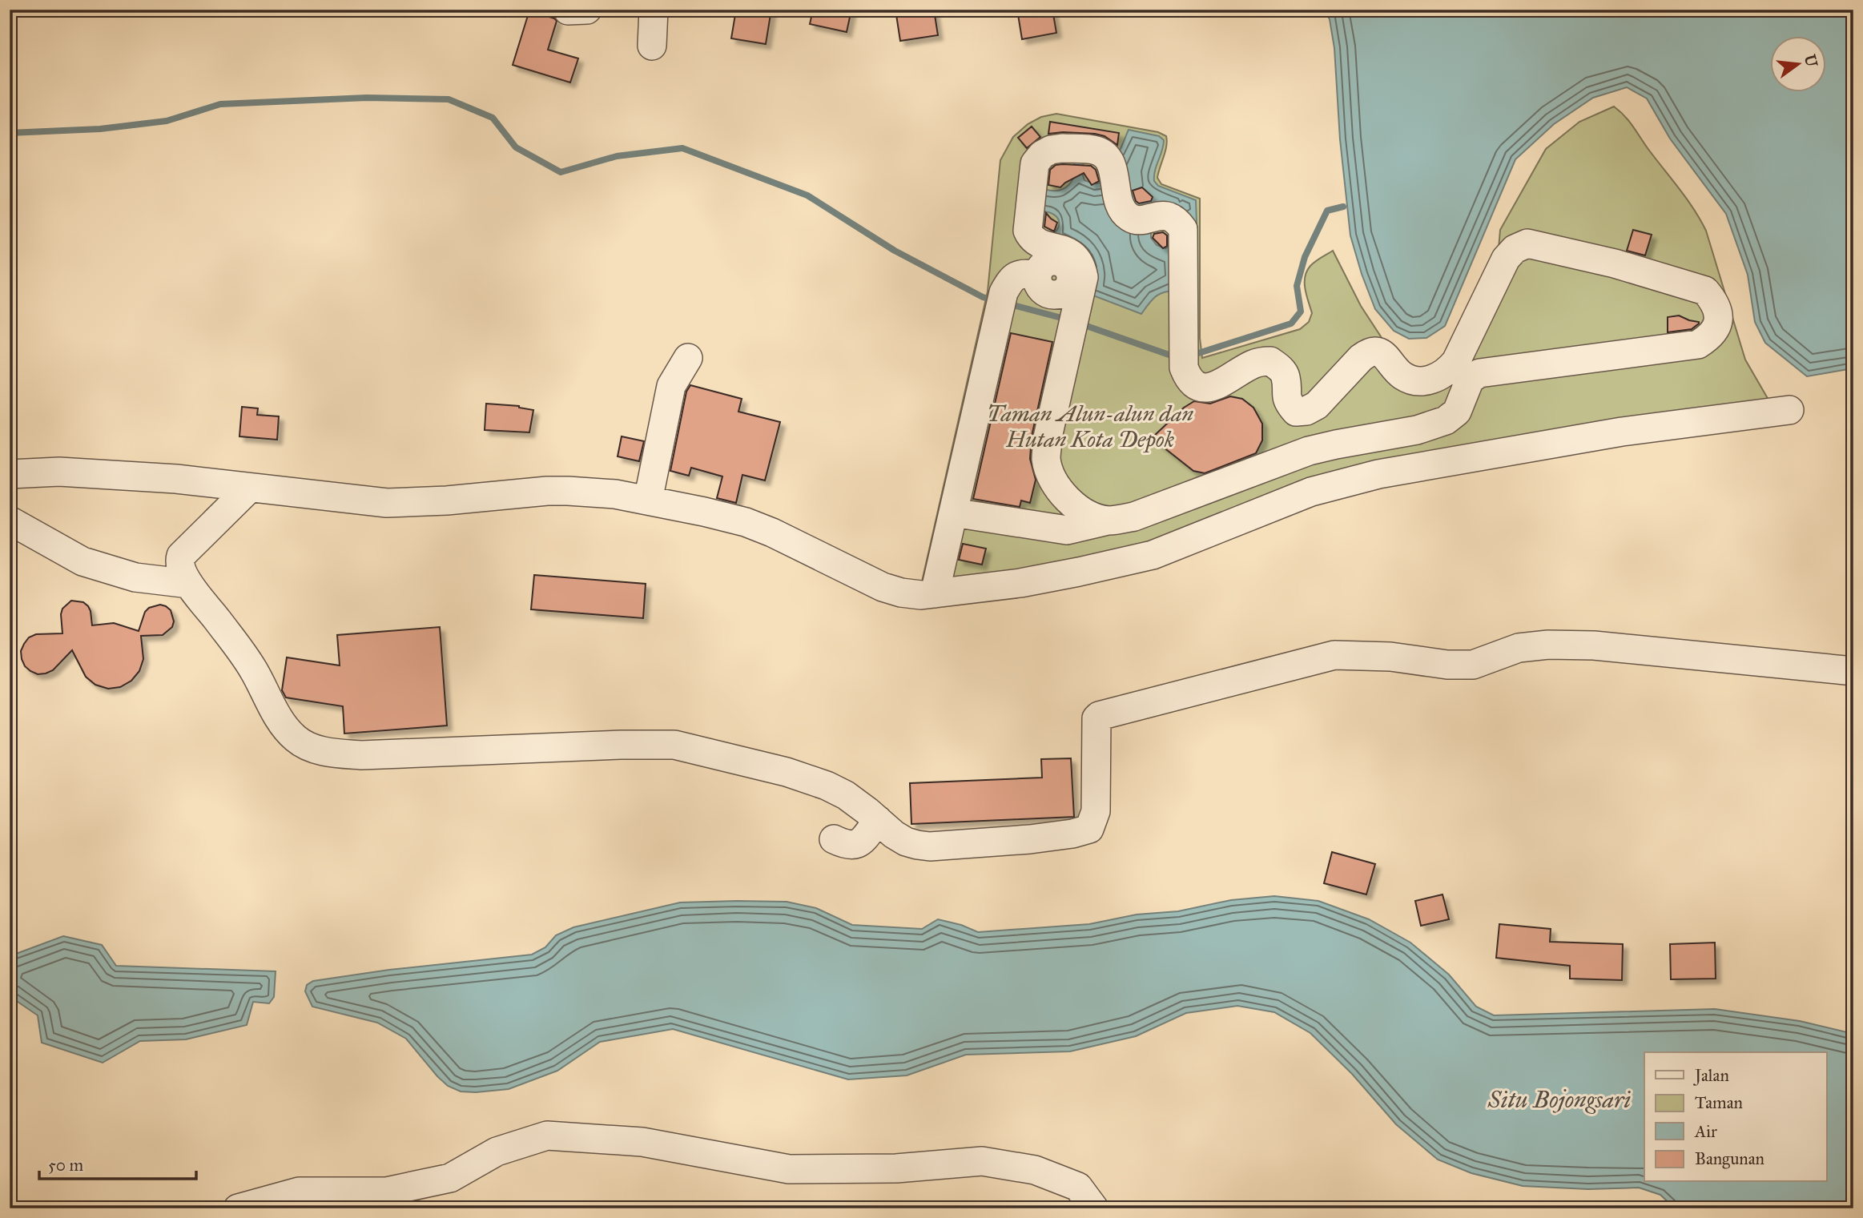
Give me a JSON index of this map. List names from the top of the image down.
{
  "water": ["Situ Bojongsari"],
  "parks": ["Taman Alun-alun dan Hutan Kota Depok"],
  "legend": [
    "Jalan",
    "Taman",
    "Air",
    "Bangunan"
  ],
  "scale_bar": "50 m",
  "north": "right"
}
